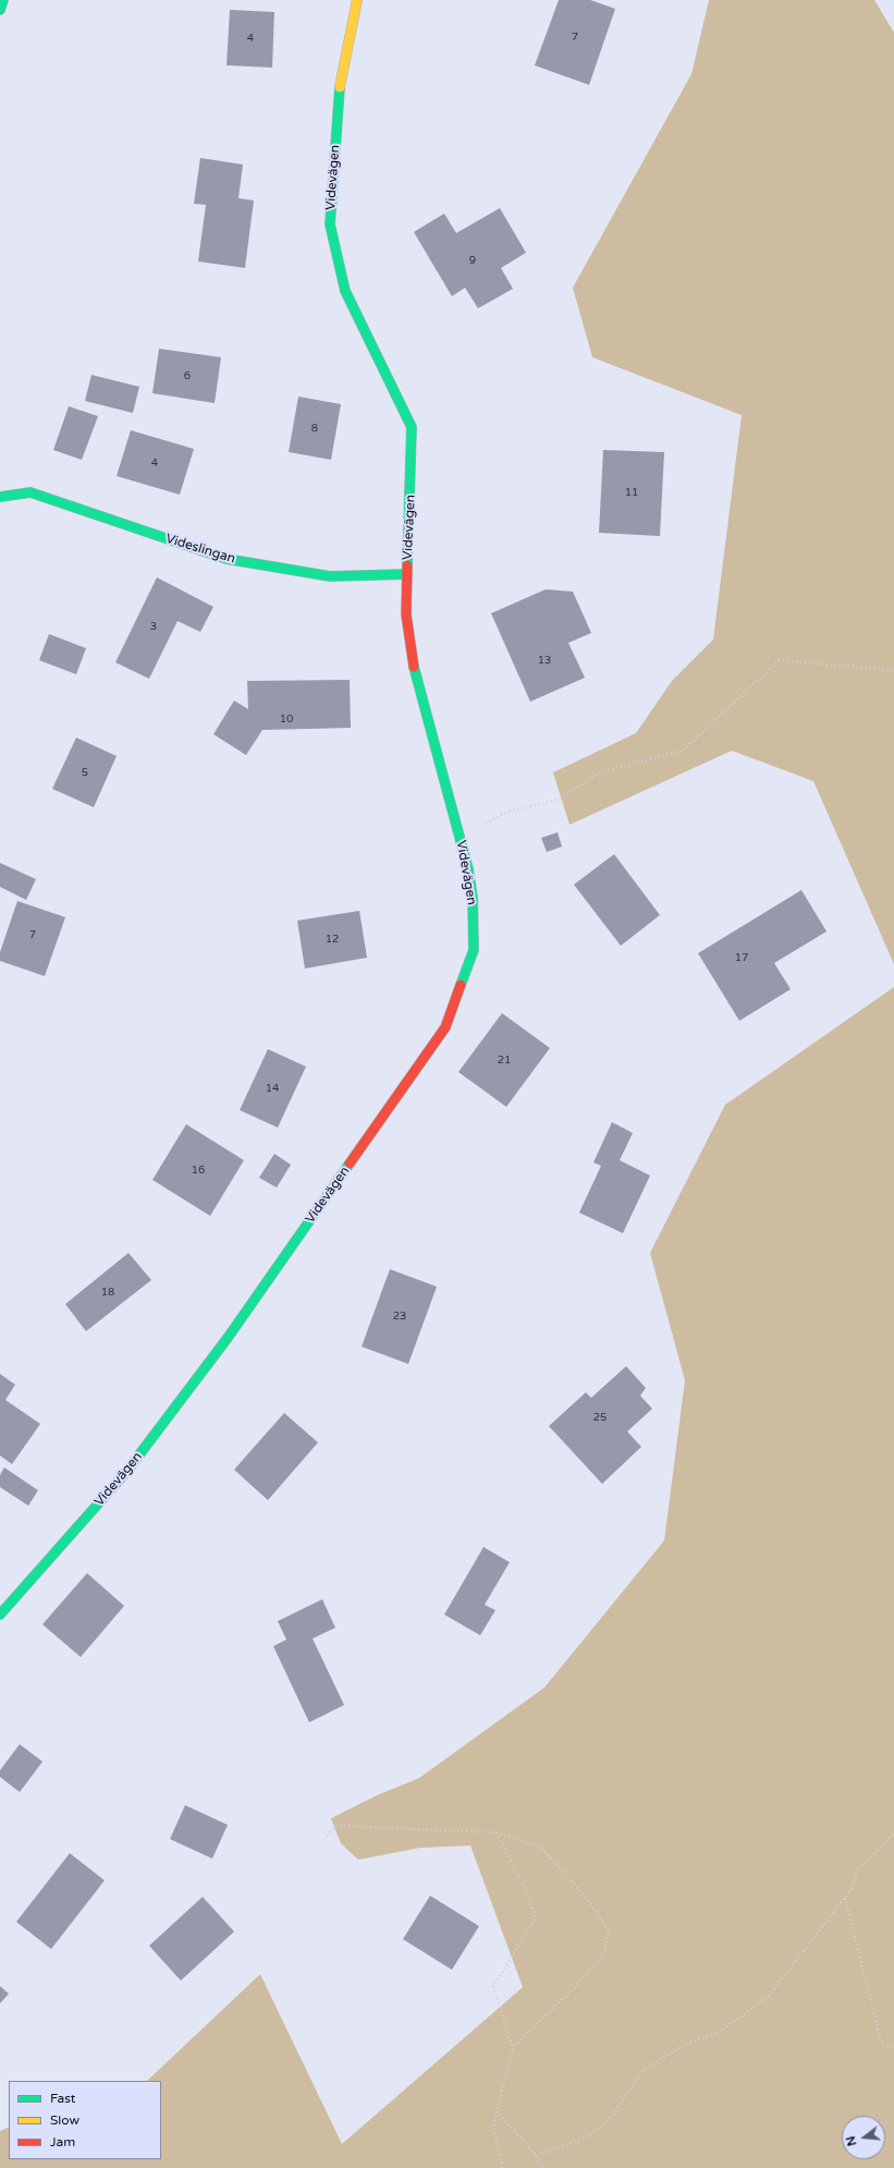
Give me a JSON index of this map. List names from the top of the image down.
{
  "streets": {
    "street": ["Videvägen", "Videslingan"]
  },
  "crossings": [
    ["Videvägen", "Videslingan"]
  ],
  "house_numbers": [
    "7",
    "4",
    "9",
    "6",
    "8",
    "4",
    "11",
    "3",
    "13",
    "10",
    "5",
    "7",
    "12",
    "17",
    "21",
    "14",
    "16",
    "18",
    "23",
    "25"
  ],
  "legend": ["Fast", "Slow", "Jam"],
  "north": "left"
}
